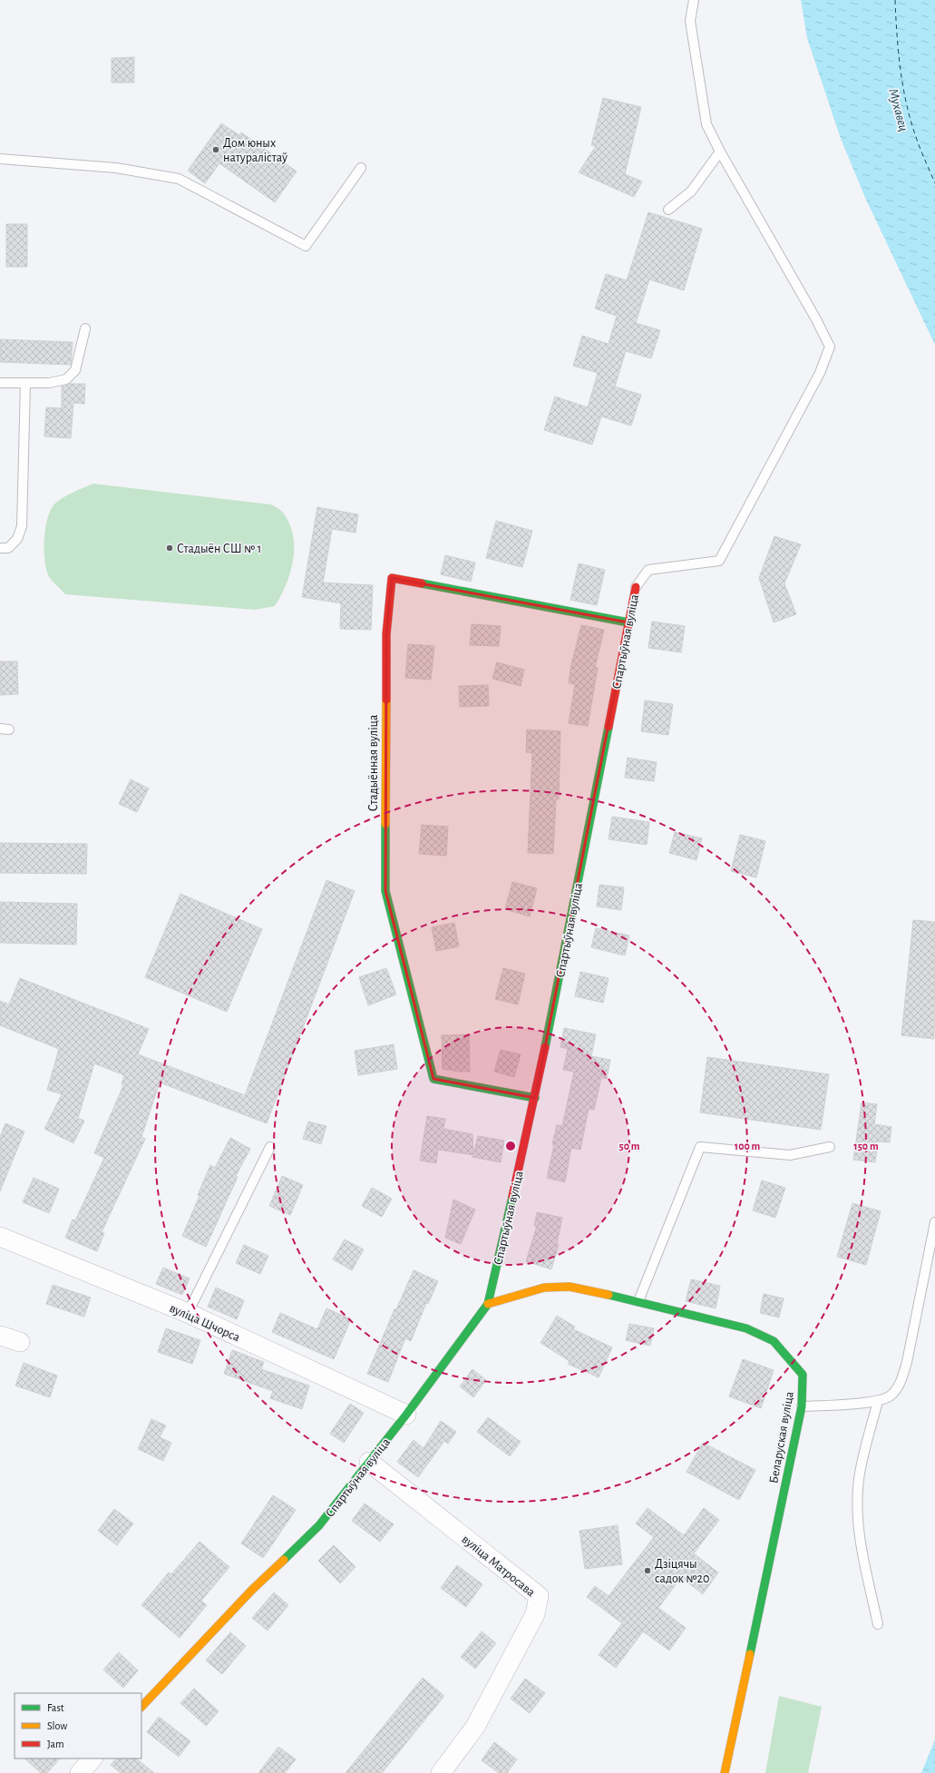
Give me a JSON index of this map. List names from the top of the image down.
{
  "streets": {
    "street": [
      "Спартыўная вуліца",
      "Стадыённая вуліца",
      "вуліца Шчорса",
      "Беларуская вуліца",
      "вуліца Матросава"
    ]
  },
  "crossings": [
    ["Спартыўная вуліца", "Стадыённая вуліца"],
    ["Спартыўная вуліца", "вуліца Шчорса"],
    ["Спартыўная вуліца", "Беларуская вуліца"],
    ["Спартыўная вуліца", "вуліца Матросава"]
  ],
  "water": ["Мухавец"],
  "places": ["Дом юных натуралістаў", "Стадыён СШ № 1", "Дзіцячы садок №20"],
  "legend": ["Fast", "Slow", "Jam"],
  "rings": ["50 m", "100 m", "150 m"]
}
